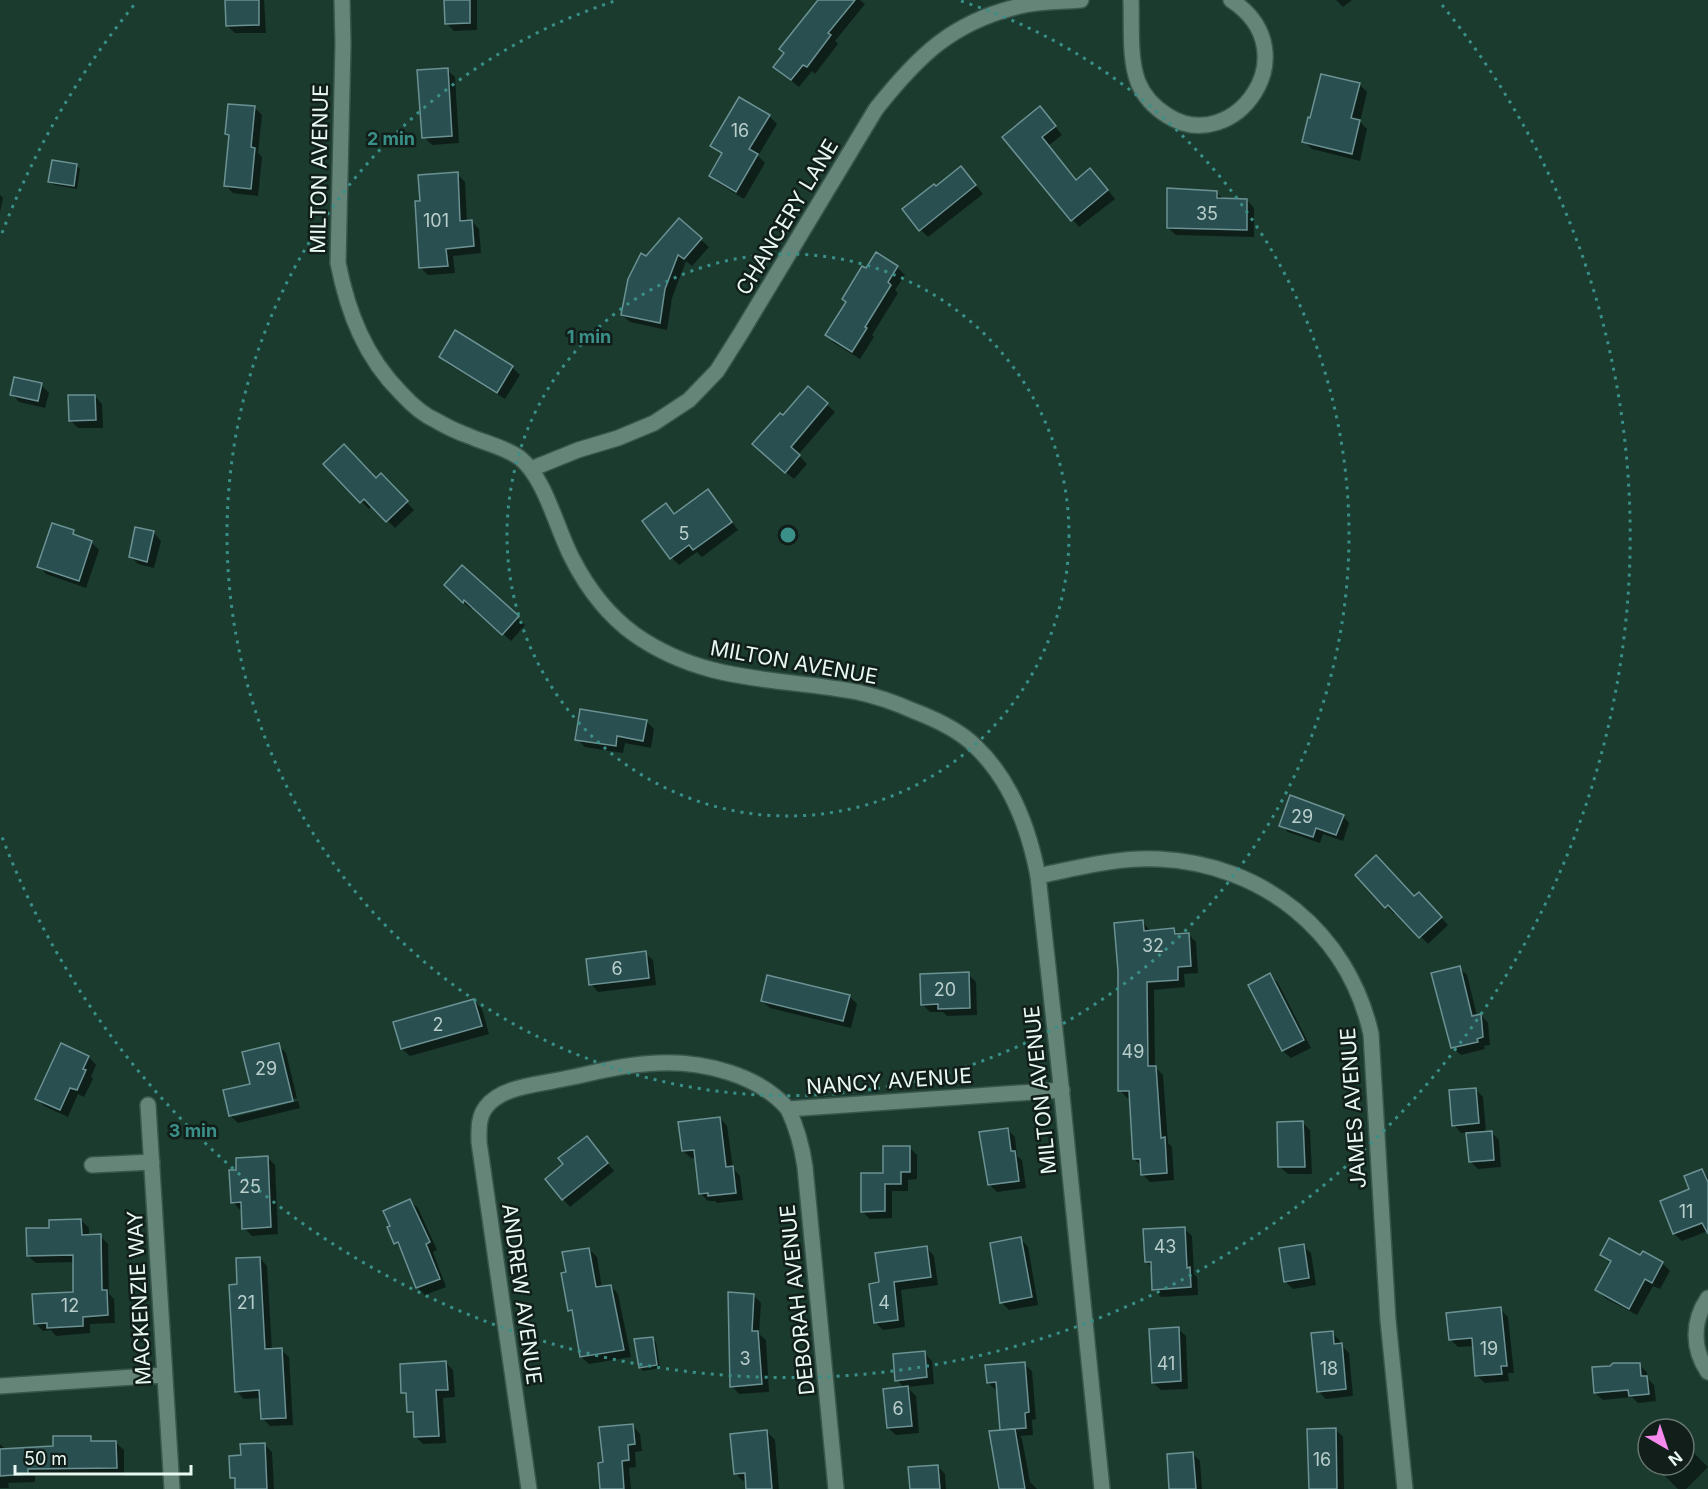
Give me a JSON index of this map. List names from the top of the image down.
{
  "streets": {
    "street": [
      "MILTON AVENUE",
      "CHANCERY LANE",
      "NANCY AVENUE",
      "JAMES AVENUE",
      "ANDREW AVENUE",
      "MACKENZIE WAY",
      "DEBORAH AVENUE"
    ]
  },
  "crossings": [
    ["MILTON AVENUE", "CHANCERY LANE"],
    ["MILTON AVENUE", "NANCY AVENUE"],
    ["MILTON AVENUE", "JAMES AVENUE"],
    ["NANCY AVENUE", "ANDREW AVENUE"],
    ["NANCY AVENUE", "DEBORAH AVENUE"]
  ],
  "house_numbers": [
    "16",
    "35",
    "101",
    "5",
    "29",
    "32",
    "6",
    "20",
    "2",
    "49",
    "29",
    "25",
    "11",
    "43",
    "21",
    "4",
    "12",
    "19",
    "3",
    "41",
    "18",
    "6",
    "16"
  ],
  "scale_bar": "50 m",
  "north": "bottom right",
  "rings": ["2 min", "1 min", "3 min"]
}
